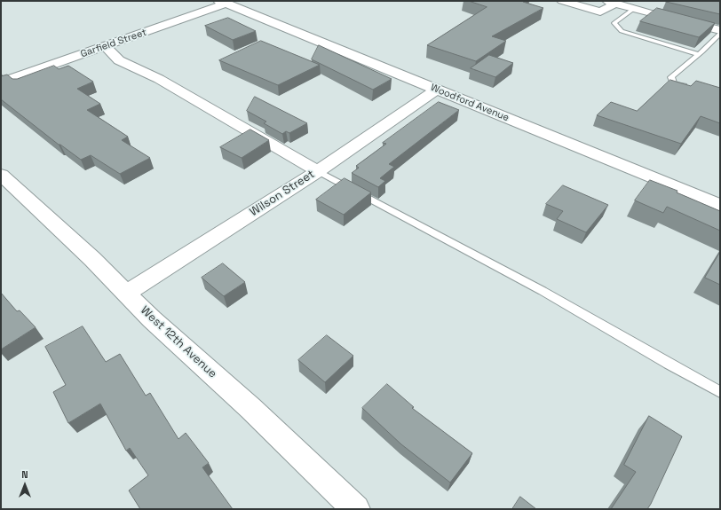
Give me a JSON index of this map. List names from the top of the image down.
{
  "streets": {
    "street": [
      "Garfield Street",
      "Woodford Avenue",
      "Wilson Street",
      "West 12th Avenue"
    ]
  },
  "crossings": [
    ["Garfield Street", "Woodford Avenue"],
    ["Woodford Avenue", "Wilson Street"],
    ["Wilson Street", "West 12th Avenue"]
  ],
  "north": "top"
}
